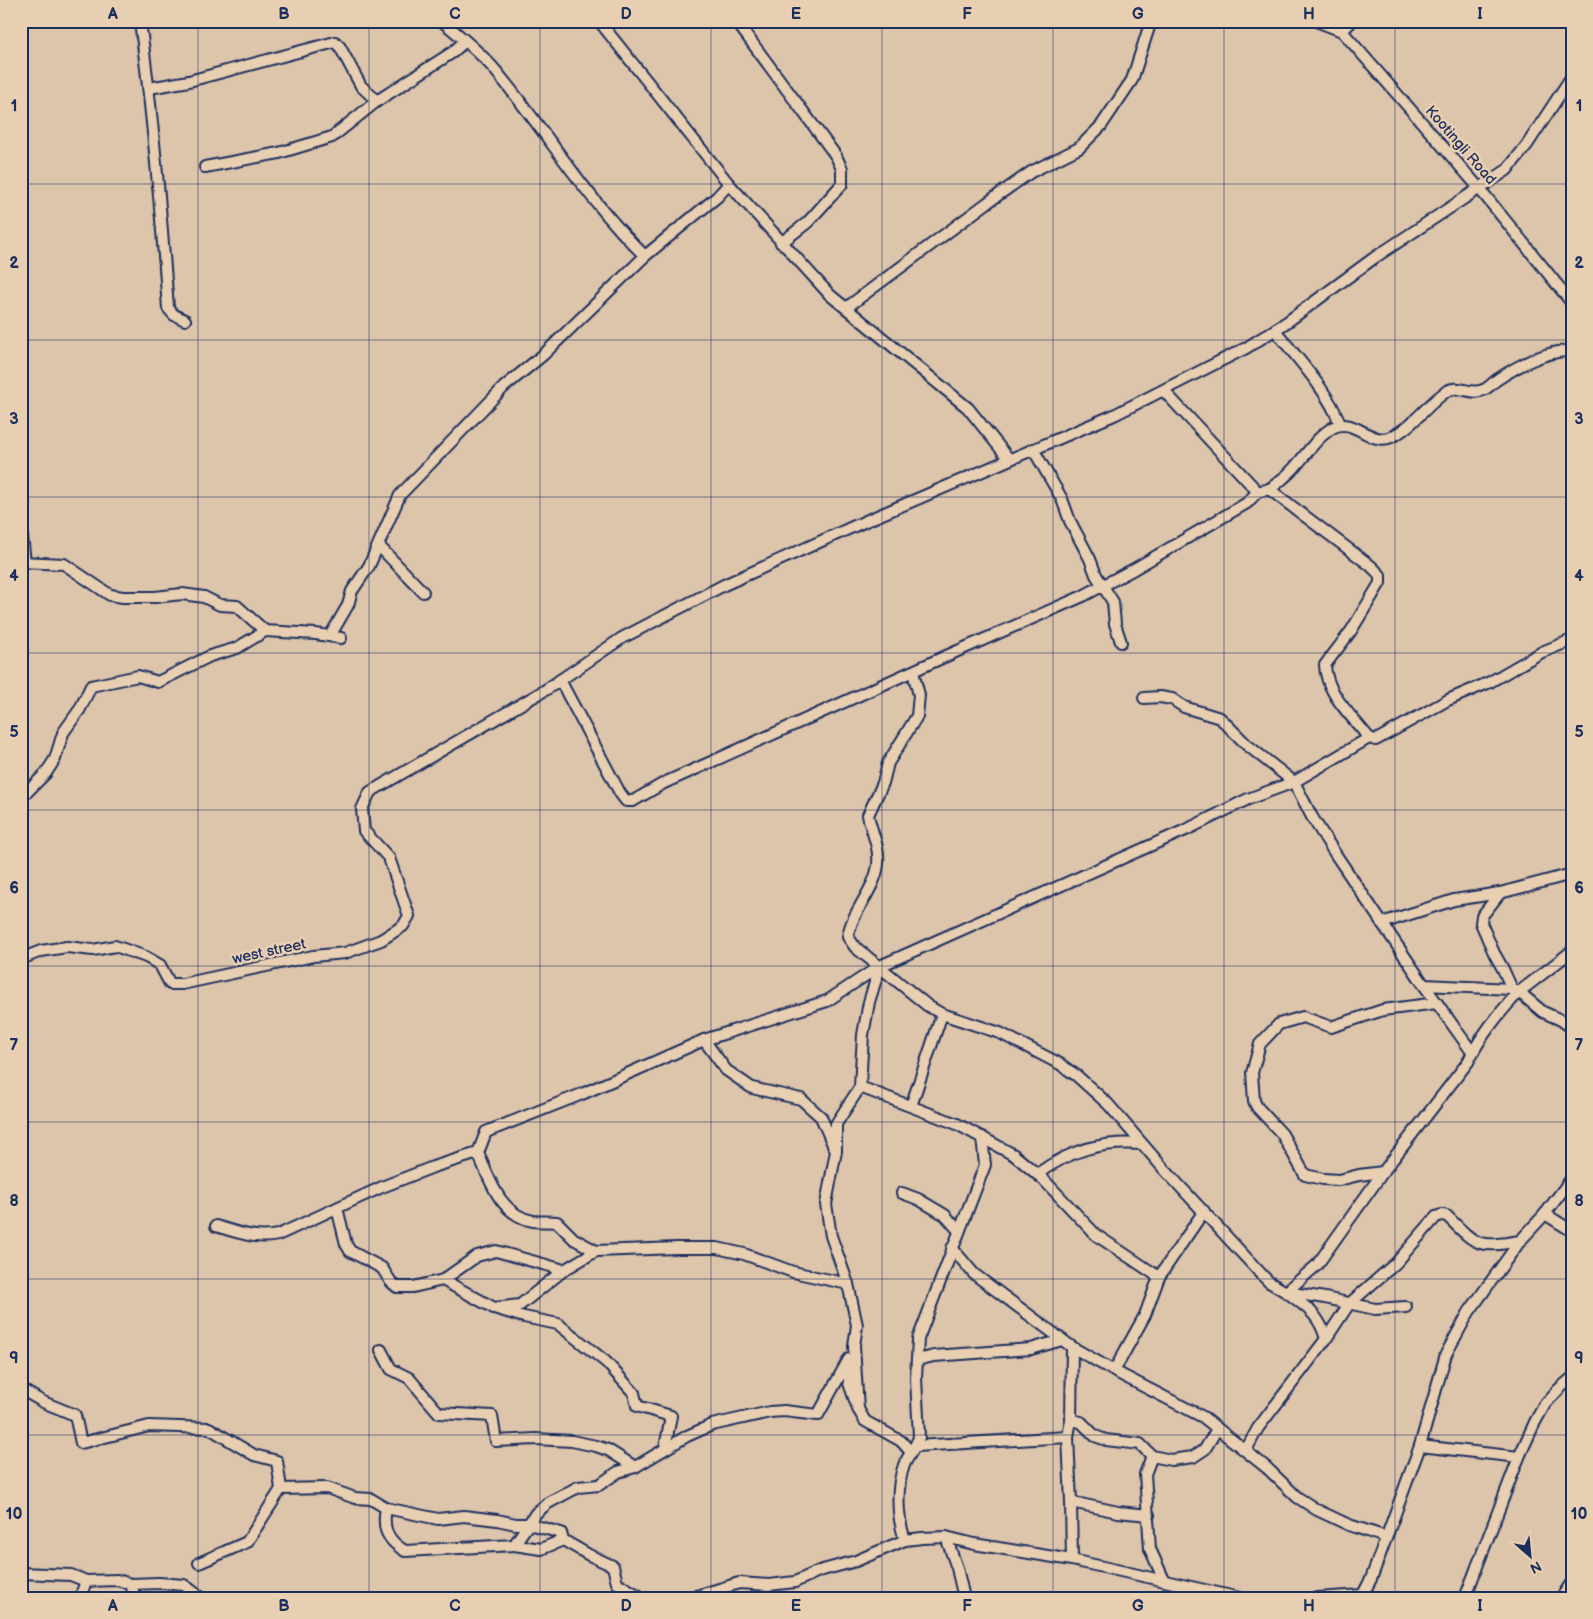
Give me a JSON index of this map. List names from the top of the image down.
{
  "streets": {
    "street": ["Kootingli Road", "west street"]
  },
  "north": "bottom right",
  "grid": {
    "columns": [
      "A",
      "B",
      "C",
      "D",
      "E",
      "F",
      "G",
      "H",
      "I"
    ],
    "rows": [
      "1",
      "2",
      "3",
      "4",
      "5",
      "6",
      "7",
      "8",
      "9",
      "10"
    ]
  }
}
